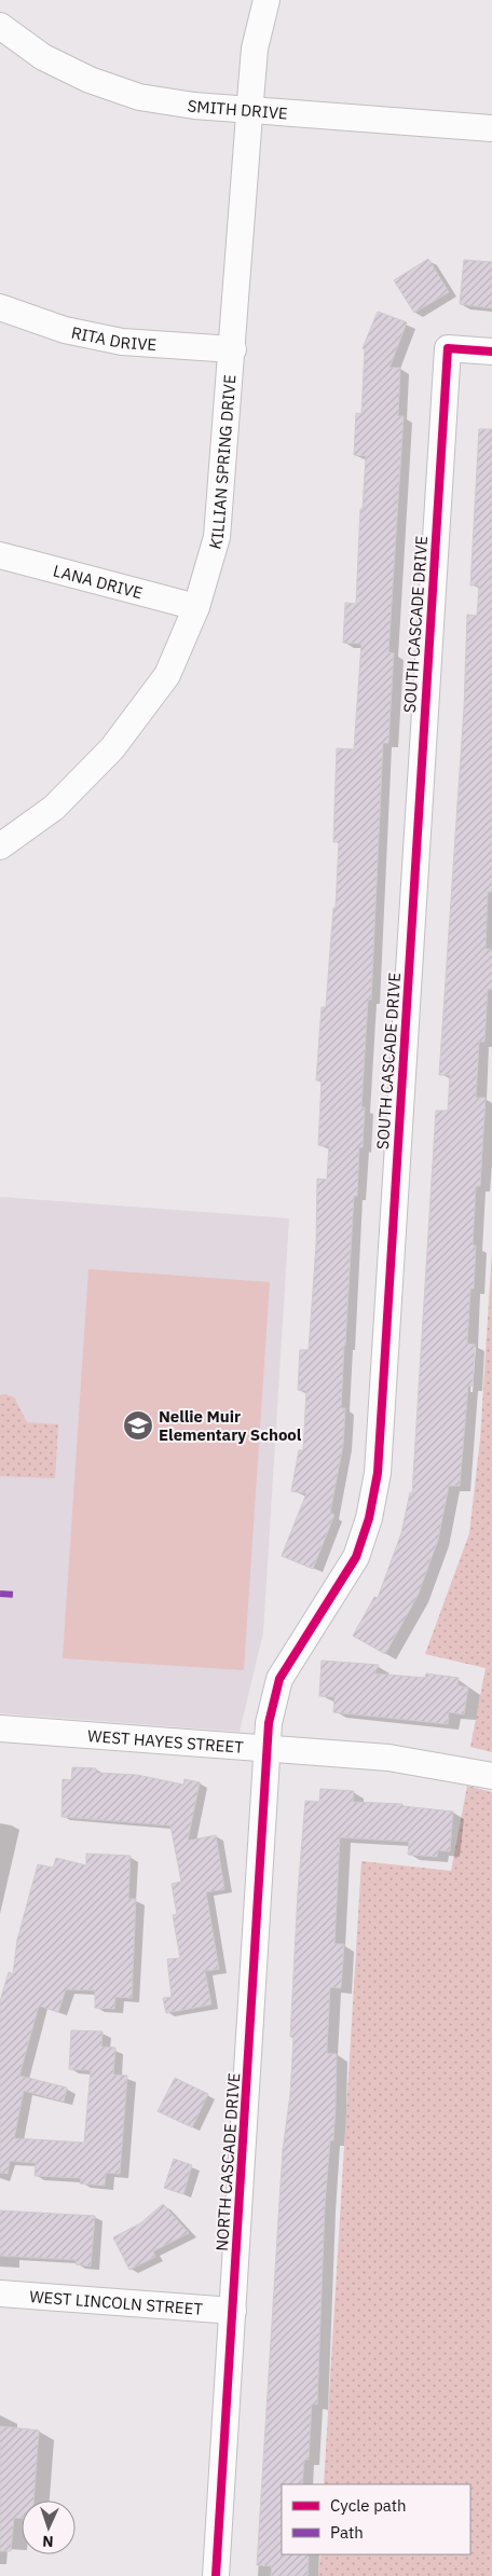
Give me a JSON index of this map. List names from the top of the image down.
{
  "streets": {
    "street": [
      "SMITH DRIVE",
      "RITA DRIVE",
      "KILLIAN SPRING DRIVE",
      "LANA DRIVE",
      "SOUTH CASCADE DRIVE",
      "WEST HAYES STREET",
      "NORTH CASCADE DRIVE",
      "WEST LINCOLN STREET"
    ]
  },
  "crossings": [
    ["SMITH DRIVE", "KILLIAN SPRING DRIVE"],
    ["RITA DRIVE", "KILLIAN SPRING DRIVE"],
    ["KILLIAN SPRING DRIVE", "LANA DRIVE"],
    ["SOUTH CASCADE DRIVE", "WEST HAYES STREET"],
    ["SOUTH CASCADE DRIVE", "NORTH CASCADE DRIVE"],
    ["WEST HAYES STREET", "NORTH CASCADE DRIVE"],
    ["NORTH CASCADE DRIVE", "WEST LINCOLN STREET"]
  ],
  "places": {
    "school or university": ["Nellie Muir Elementary School"]
  },
  "legend": ["Cycle path", "Path"],
  "north": "bottom"
}
